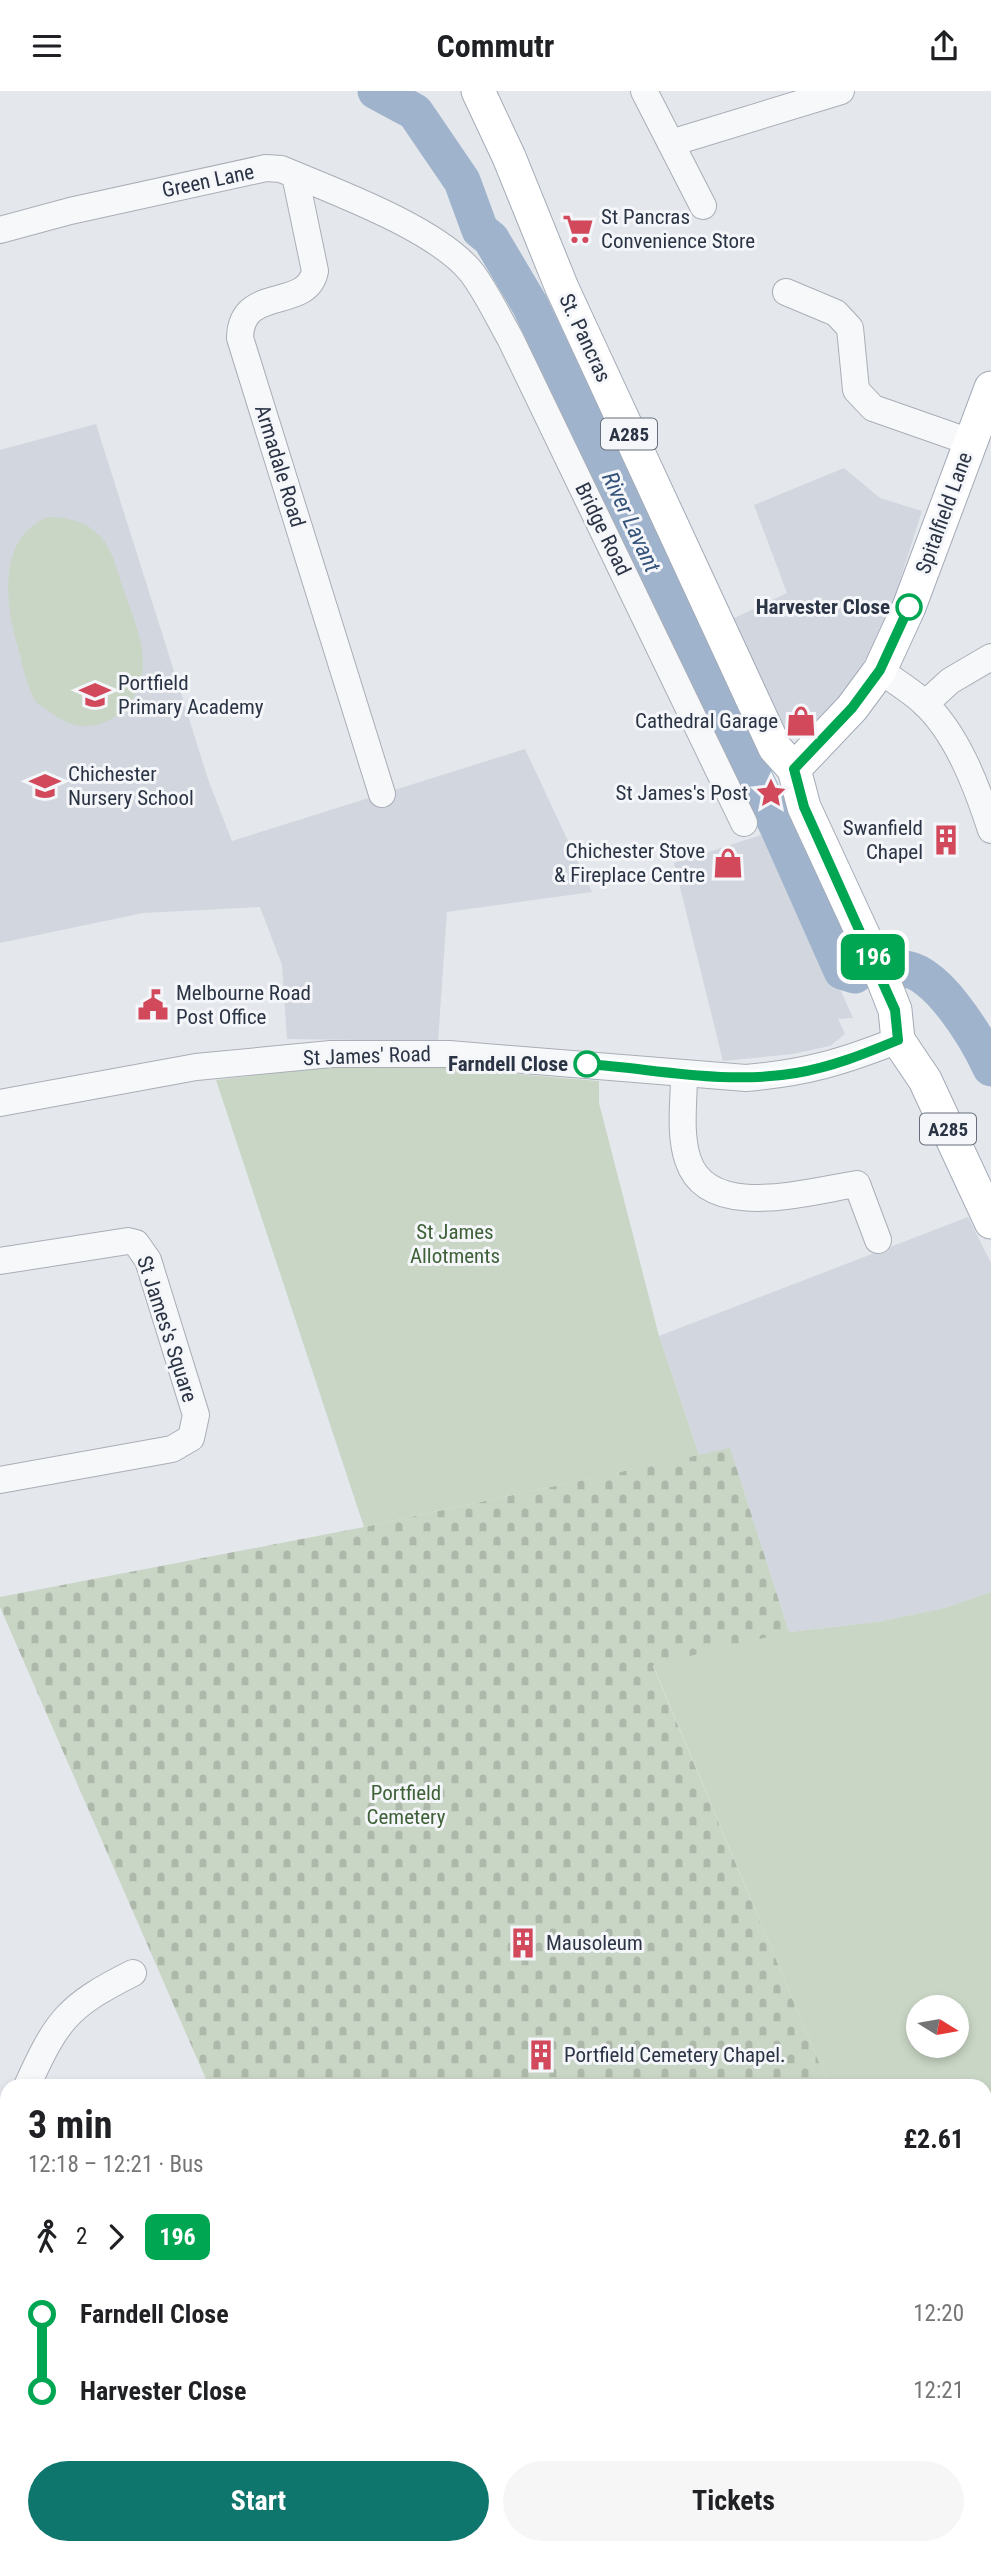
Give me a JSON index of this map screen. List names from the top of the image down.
{
  "streets": {
    "main road": ["St. Pancras", "A285", "Spitalfield Lane"],
    "street": [
      "Green Lane",
      "Armadale Road",
      "Bridge Road",
      "St James' Road",
      "St James's Square"
    ]
  },
  "crossings": [
    ["Green Lane", "Armadale Road"],
    ["Green Lane", "Bridge Road"],
    ["St. Pancras", "A285"],
    ["St. Pancras", "Spitalfield Lane"],
    ["A285", "Spitalfield Lane"],
    ["A285", "St James' Road"]
  ],
  "water": ["River Lavant"],
  "parks": ["St James Allotments", "Portfield Cemetery"],
  "places": {
    "supermarket": ["St Pancras Convenience Store"],
    "other": ["Harvester Close", "Farndell Close"],
    "school or university": ["Portfield Primary Academy", "Chichester Nursery School"],
    "shop": ["Cathedral Garage", "Chichester Stove & Fireplace Centre"],
    "place": ["St James's Post"],
    "building": ["Swanfield Chapel", "Mausoleum", "Portfield Cemetery Chapel."],
    "public building": ["Melbourne Road Post Office"]
  },
  "lines": ["bus line 196"],
  "north": "right",
  "page": {
    "header": "Commutr",
    "on_map": "196",
    "heading": ["3 min", "12:18 – 12:21 · Bus", "£2.61"],
    "legs": ["2", "196"],
    "list": [
      {
        "name": "Farndell Close",
        "value": "12:20"
      },
      {
        "name": "Harvester Close",
        "value": "12:21"
      }
    ],
    "buttons": ["Start", "Tickets"]
  }
}
